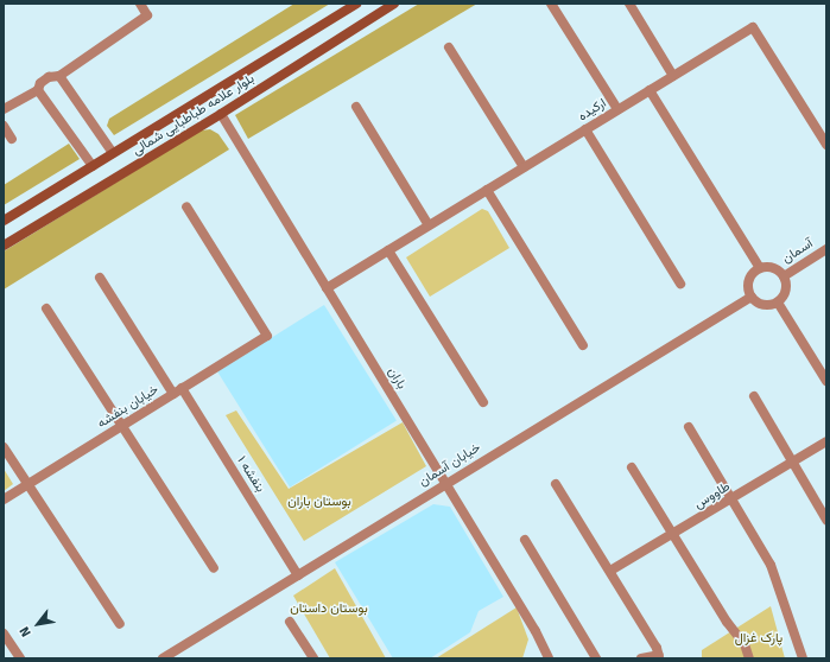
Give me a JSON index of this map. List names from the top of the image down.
{
  "streets": {
    "main road": ["بلوار علامه طباطبایی شمالی"],
    "street": [
      "ارکیده",
      "آسمان",
      "باران",
      "خیابان بنفشه",
      "خیابان آسمان",
      "بنفشه ۱",
      "طاووس"
    ]
  },
  "crossings": [
    ["ارکیده", "باران"],
    ["بلوار علامه طباطبایی شمالی", "باران"],
    ["آسمان", "خیابان آسمان"],
    ["باران", "خیابان آسمان"],
    ["خیابان بنفشه", "بنفشه ۱"],
    ["خیابان آسمان", "بنفشه ۱"]
  ],
  "parks": ["بوستان باران", "بوستان داستان", "پارک غزال"],
  "north": "bottom left"
}
